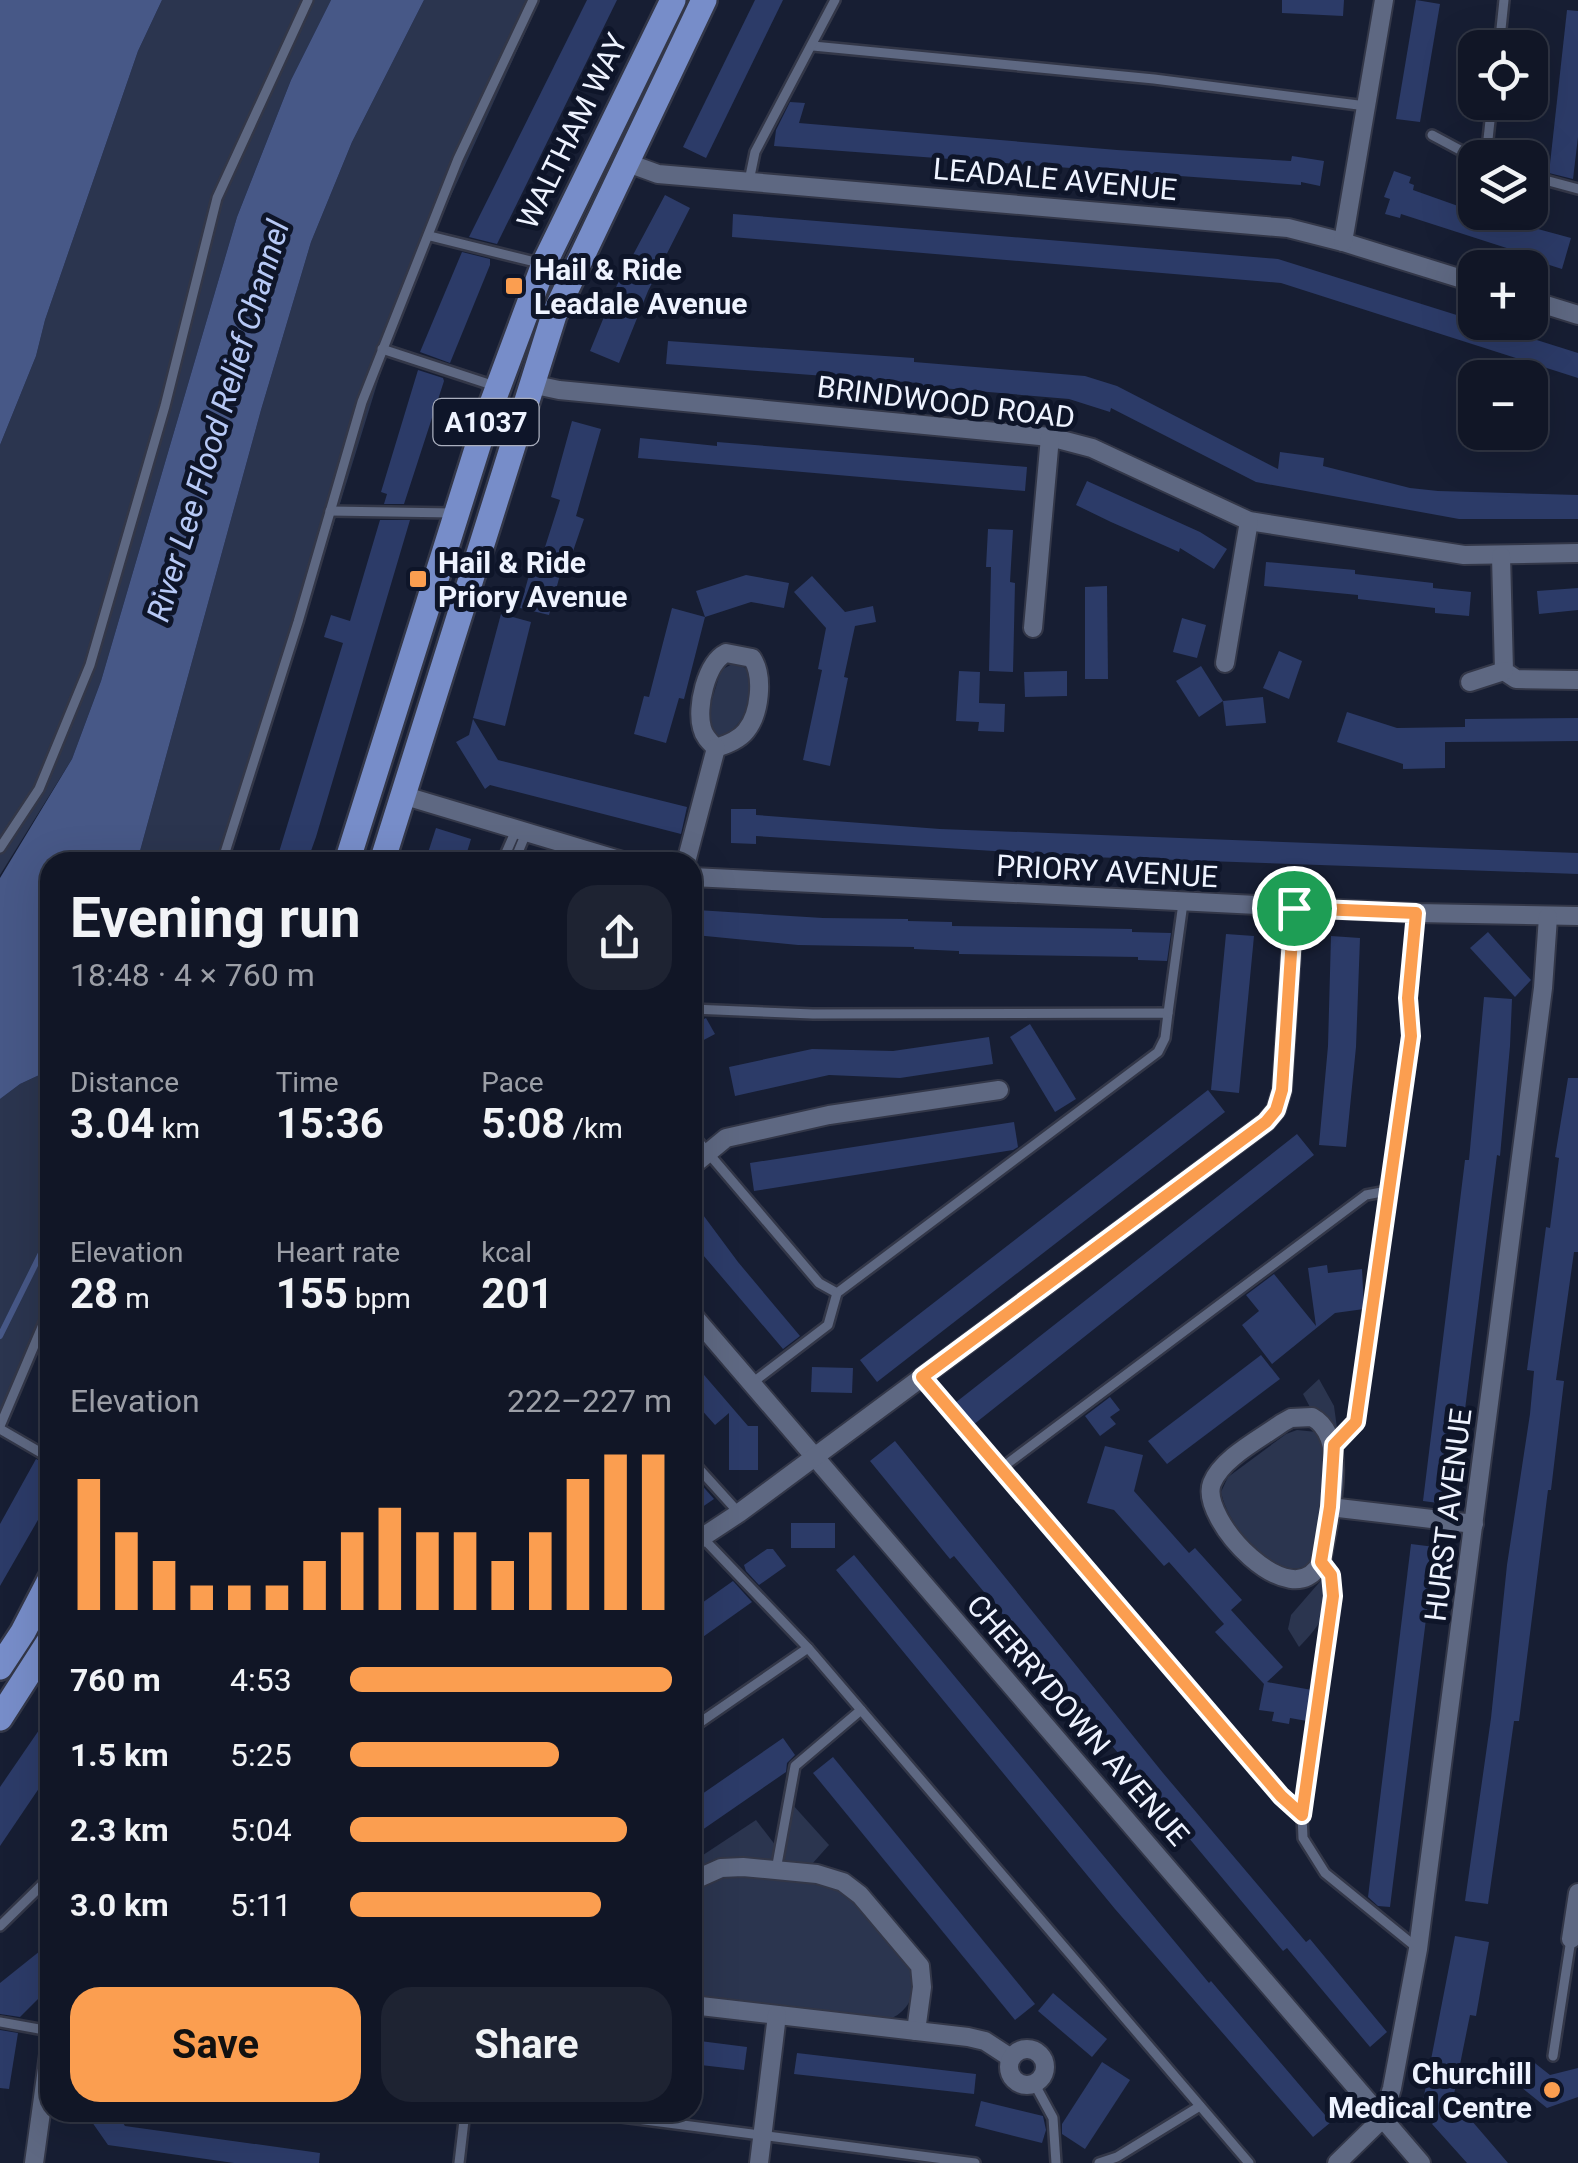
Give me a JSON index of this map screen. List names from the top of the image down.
{
  "streets": {
    "main road": ["WALTHAM WAY", "A1037"],
    "street": [
      "LEADALE AVENUE",
      "BRINDWOOD ROAD",
      "PRIORY AVENUE",
      "HURST AVENUE",
      "CHERRYDOWN AVENUE"
    ]
  },
  "crossings": [
    ["WALTHAM WAY", "LEADALE AVENUE"],
    ["WALTHAM WAY", "BRINDWOOD ROAD"],
    ["PRIORY AVENUE", "HURST AVENUE"],
    ["HURST AVENUE", "CHERRYDOWN AVENUE"]
  ],
  "water": ["River Lee Flood Relief Channel"],
  "places": {
    "transit": ["Hail & Ride Leadale Avenue", "Hail & Ride Priory Avenue"],
    "other": ["Churchill Medical Centre"]
  },
  "page": {
    "map_buttons": ["+", "−"],
    "heading": ["Evening run", "18:48 · 4 × 760 m"],
    "stats": [
      ["Distance", "3.04 km"],
      ["Time", "15:36"],
      ["Pace", "5:08 /km"],
      ["Elevation", "28 m"],
      ["Heart rate", "155 bpm"],
      ["kcal", "201"]
    ],
    "chart": ["Elevation", "222–227 m"],
    "list": [
      {
        "name": "760 m",
        "note": "4:53"
      },
      {
        "name": "1.5 km",
        "note": "5:25"
      },
      {
        "name": "2.3 km",
        "note": "5:04"
      },
      {
        "name": "3.0 km",
        "note": "5:11"
      }
    ],
    "buttons": ["Save", "Share"]
  }
}
